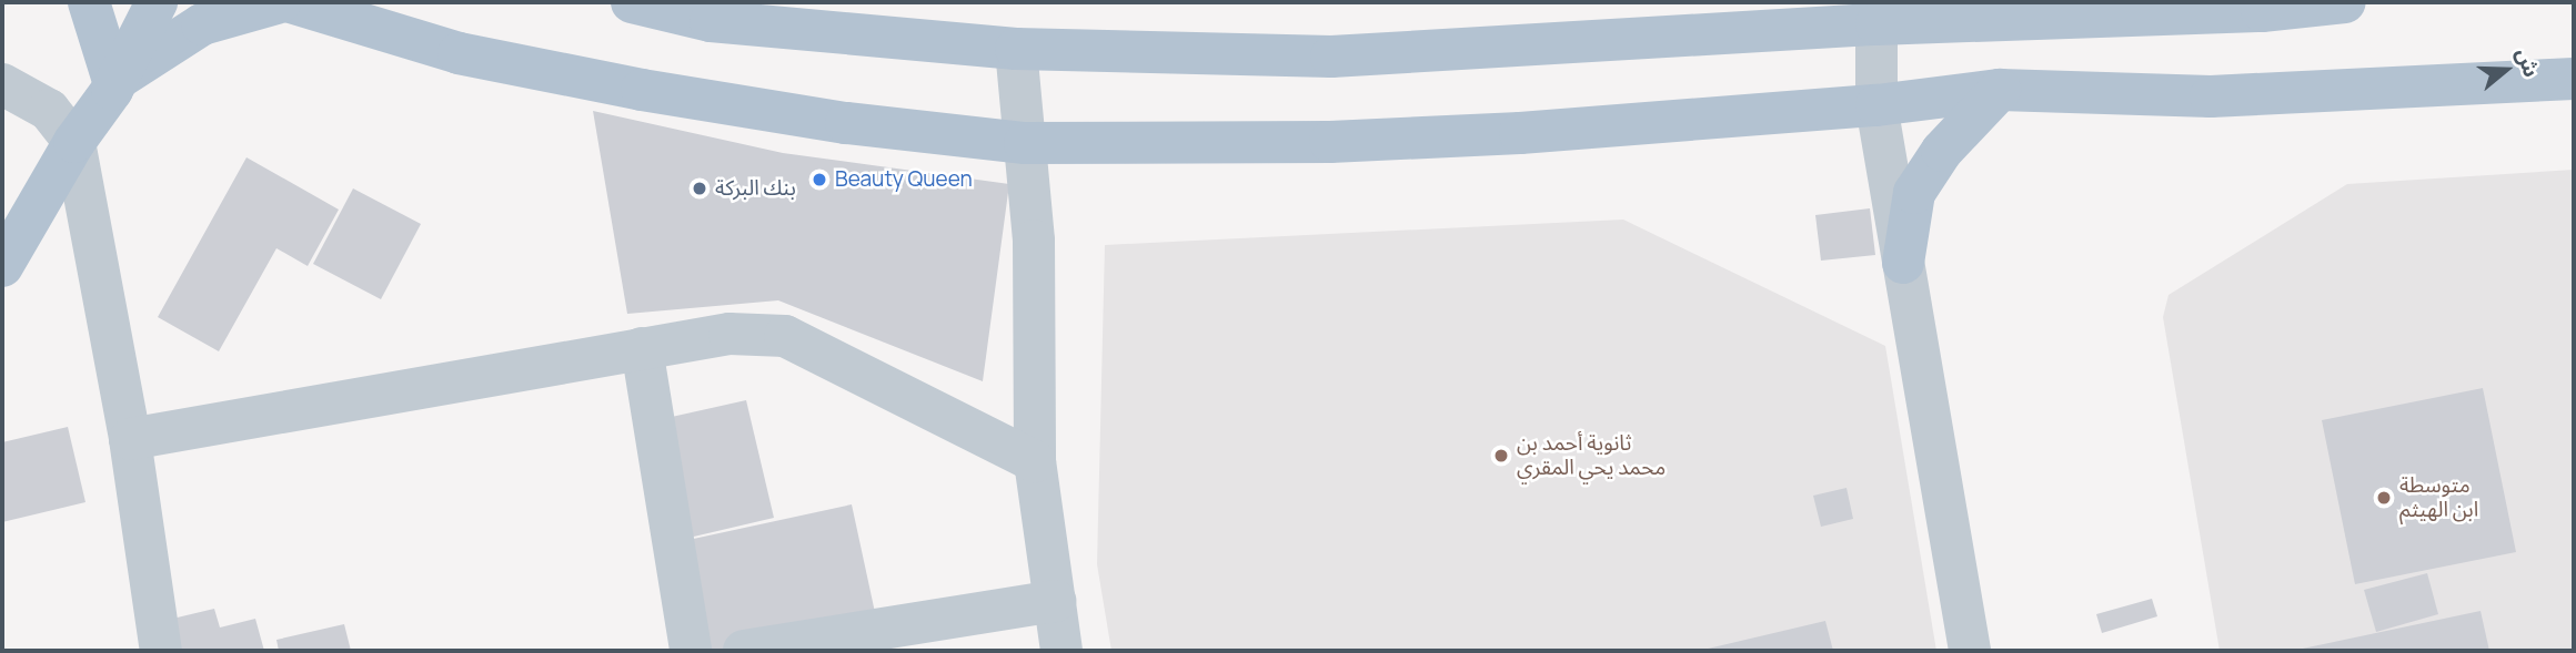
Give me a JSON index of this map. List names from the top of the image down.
{
  "places": [
    "Beauty Queen",
    "بنك البركة",
    "ثانوية أحمد بن محمد يحي المقري",
    "متوسطة ابن الهيثم"
  ],
  "north": "right"
}
